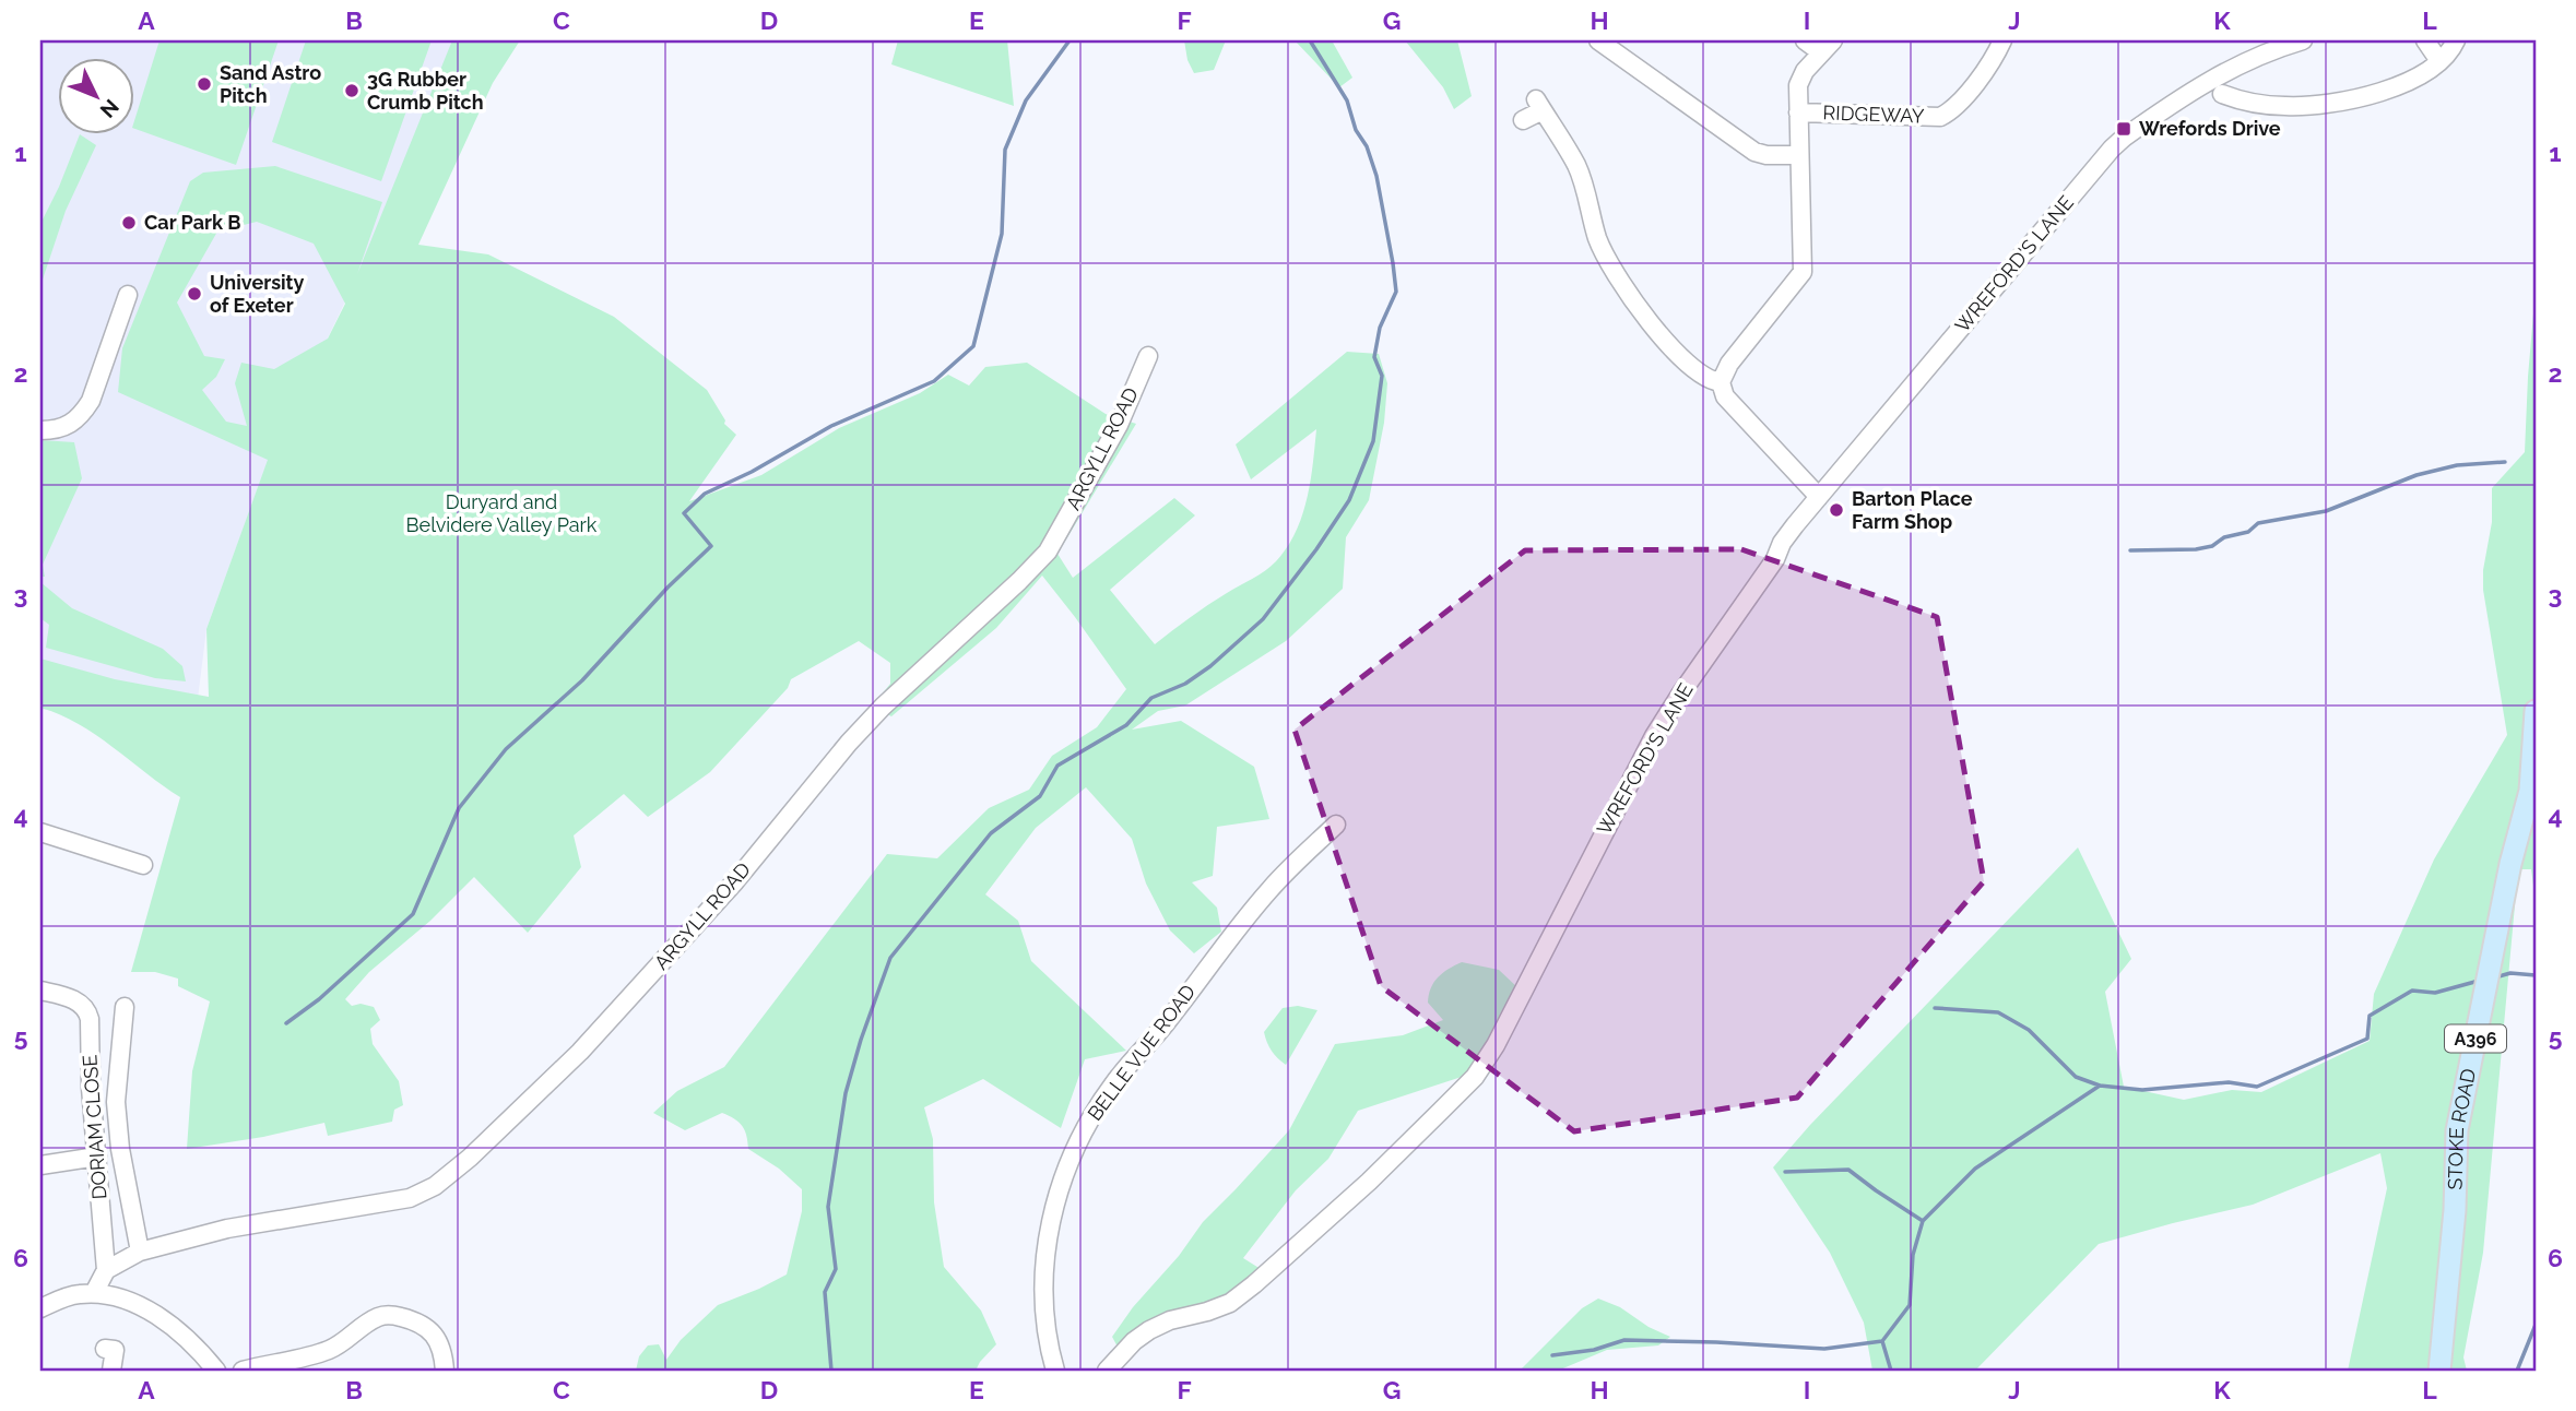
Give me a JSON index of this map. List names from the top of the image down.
{
  "streets": {
    "main road": ["A396", "STOKE ROAD"],
    "street": [
      "RIDGEWAY",
      "WREFORD'S LANE",
      "ARGYLL ROAD",
      "BELLE VUE ROAD",
      "DORIAM CLOSE"
    ]
  },
  "crossings": [
    ["ARGYLL ROAD", "DORIAM CLOSE"]
  ],
  "parks": ["Duryard and Belvidere Valley Park"],
  "places": {
    "other": [
      "Sand Astro Pitch",
      "3G Rubber Crumb Pitch",
      "Car Park B",
      "University of Exeter",
      "Barton Place Farm Shop"
    ],
    "transit": ["Wrefords Drive"]
  },
  "north": "bottom right",
  "grid": {
    "columns": [
      "A",
      "B",
      "C",
      "D",
      "E",
      "F",
      "G",
      "H",
      "I",
      "J",
      "K",
      "L"
    ],
    "rows": [
      "1",
      "2",
      "3",
      "4",
      "5",
      "6"
    ]
  }
}
